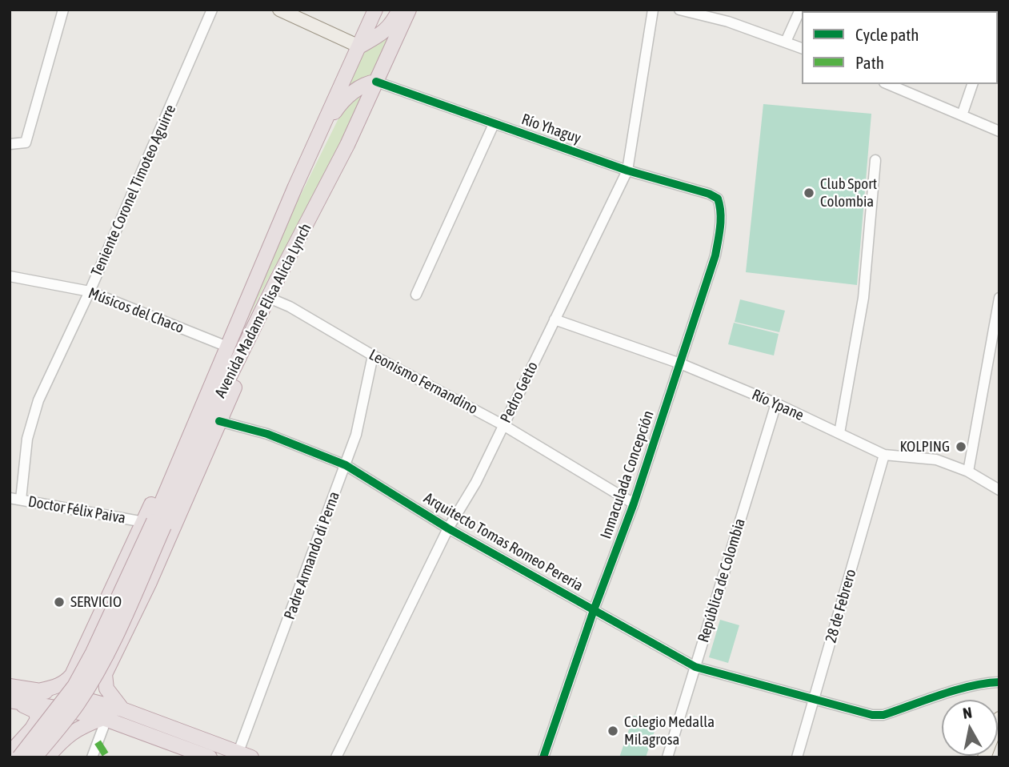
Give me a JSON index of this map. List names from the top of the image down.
{
  "streets": {
    "highway": ["Avenida Madame Elisa Alicia Lynch"],
    "street": [
      "Río Yhaguy",
      "Teniente Coronel Timoteo Aguirre",
      "Músicos del Chaco",
      "Leonismo Fernandino",
      "Pedro Getto",
      "Río Ypane",
      "Inmaculada Concepción",
      "Doctor Félix Paiva",
      "Arquitecto Tomas Romeo Pereria",
      "Padre Armando di Perna",
      "República de Colombia",
      "28 de Febrero"
    ]
  },
  "crossings": [
    ["Río Yhaguy", "Avenida Madame Elisa Alicia Lynch"],
    ["Río Yhaguy", "Pedro Getto"],
    ["Río Yhaguy", "Inmaculada Concepción"],
    ["Teniente Coronel Timoteo Aguirre", "Músicos del Chaco"],
    ["Teniente Coronel Timoteo Aguirre", "Doctor Félix Paiva"],
    ["Músicos del Chaco", "Avenida Madame Elisa Alicia Lynch"],
    ["Avenida Madame Elisa Alicia Lynch", "Leonismo Fernandino"],
    ["Avenida Madame Elisa Alicia Lynch", "Doctor Félix Paiva"],
    ["Leonismo Fernandino", "Pedro Getto"],
    ["Leonismo Fernandino", "Inmaculada Concepción"],
    ["Leonismo Fernandino", "Padre Armando di Perna"],
    ["Pedro Getto", "Río Ypane"],
    ["Pedro Getto", "Arquitecto Tomas Romeo Pereria"],
    ["Río Ypane", "Inmaculada Concepción"],
    ["Río Ypane", "República de Colombia"],
    ["Río Ypane", "28 de Febrero"],
    ["Inmaculada Concepción", "Arquitecto Tomas Romeo Pereria"],
    ["Arquitecto Tomas Romeo Pereria", "Padre Armando di Perna"],
    ["Arquitecto Tomas Romeo Pereria", "República de Colombia"],
    ["Arquitecto Tomas Romeo Pereria", "28 de Febrero"]
  ],
  "places": [
    "Club Sport Colombia",
    "KOLPING",
    "SERVICIO",
    "Colegio Medalla Milagrosa"
  ],
  "legend": ["Cycle path", "Path"],
  "north": "top"
}
